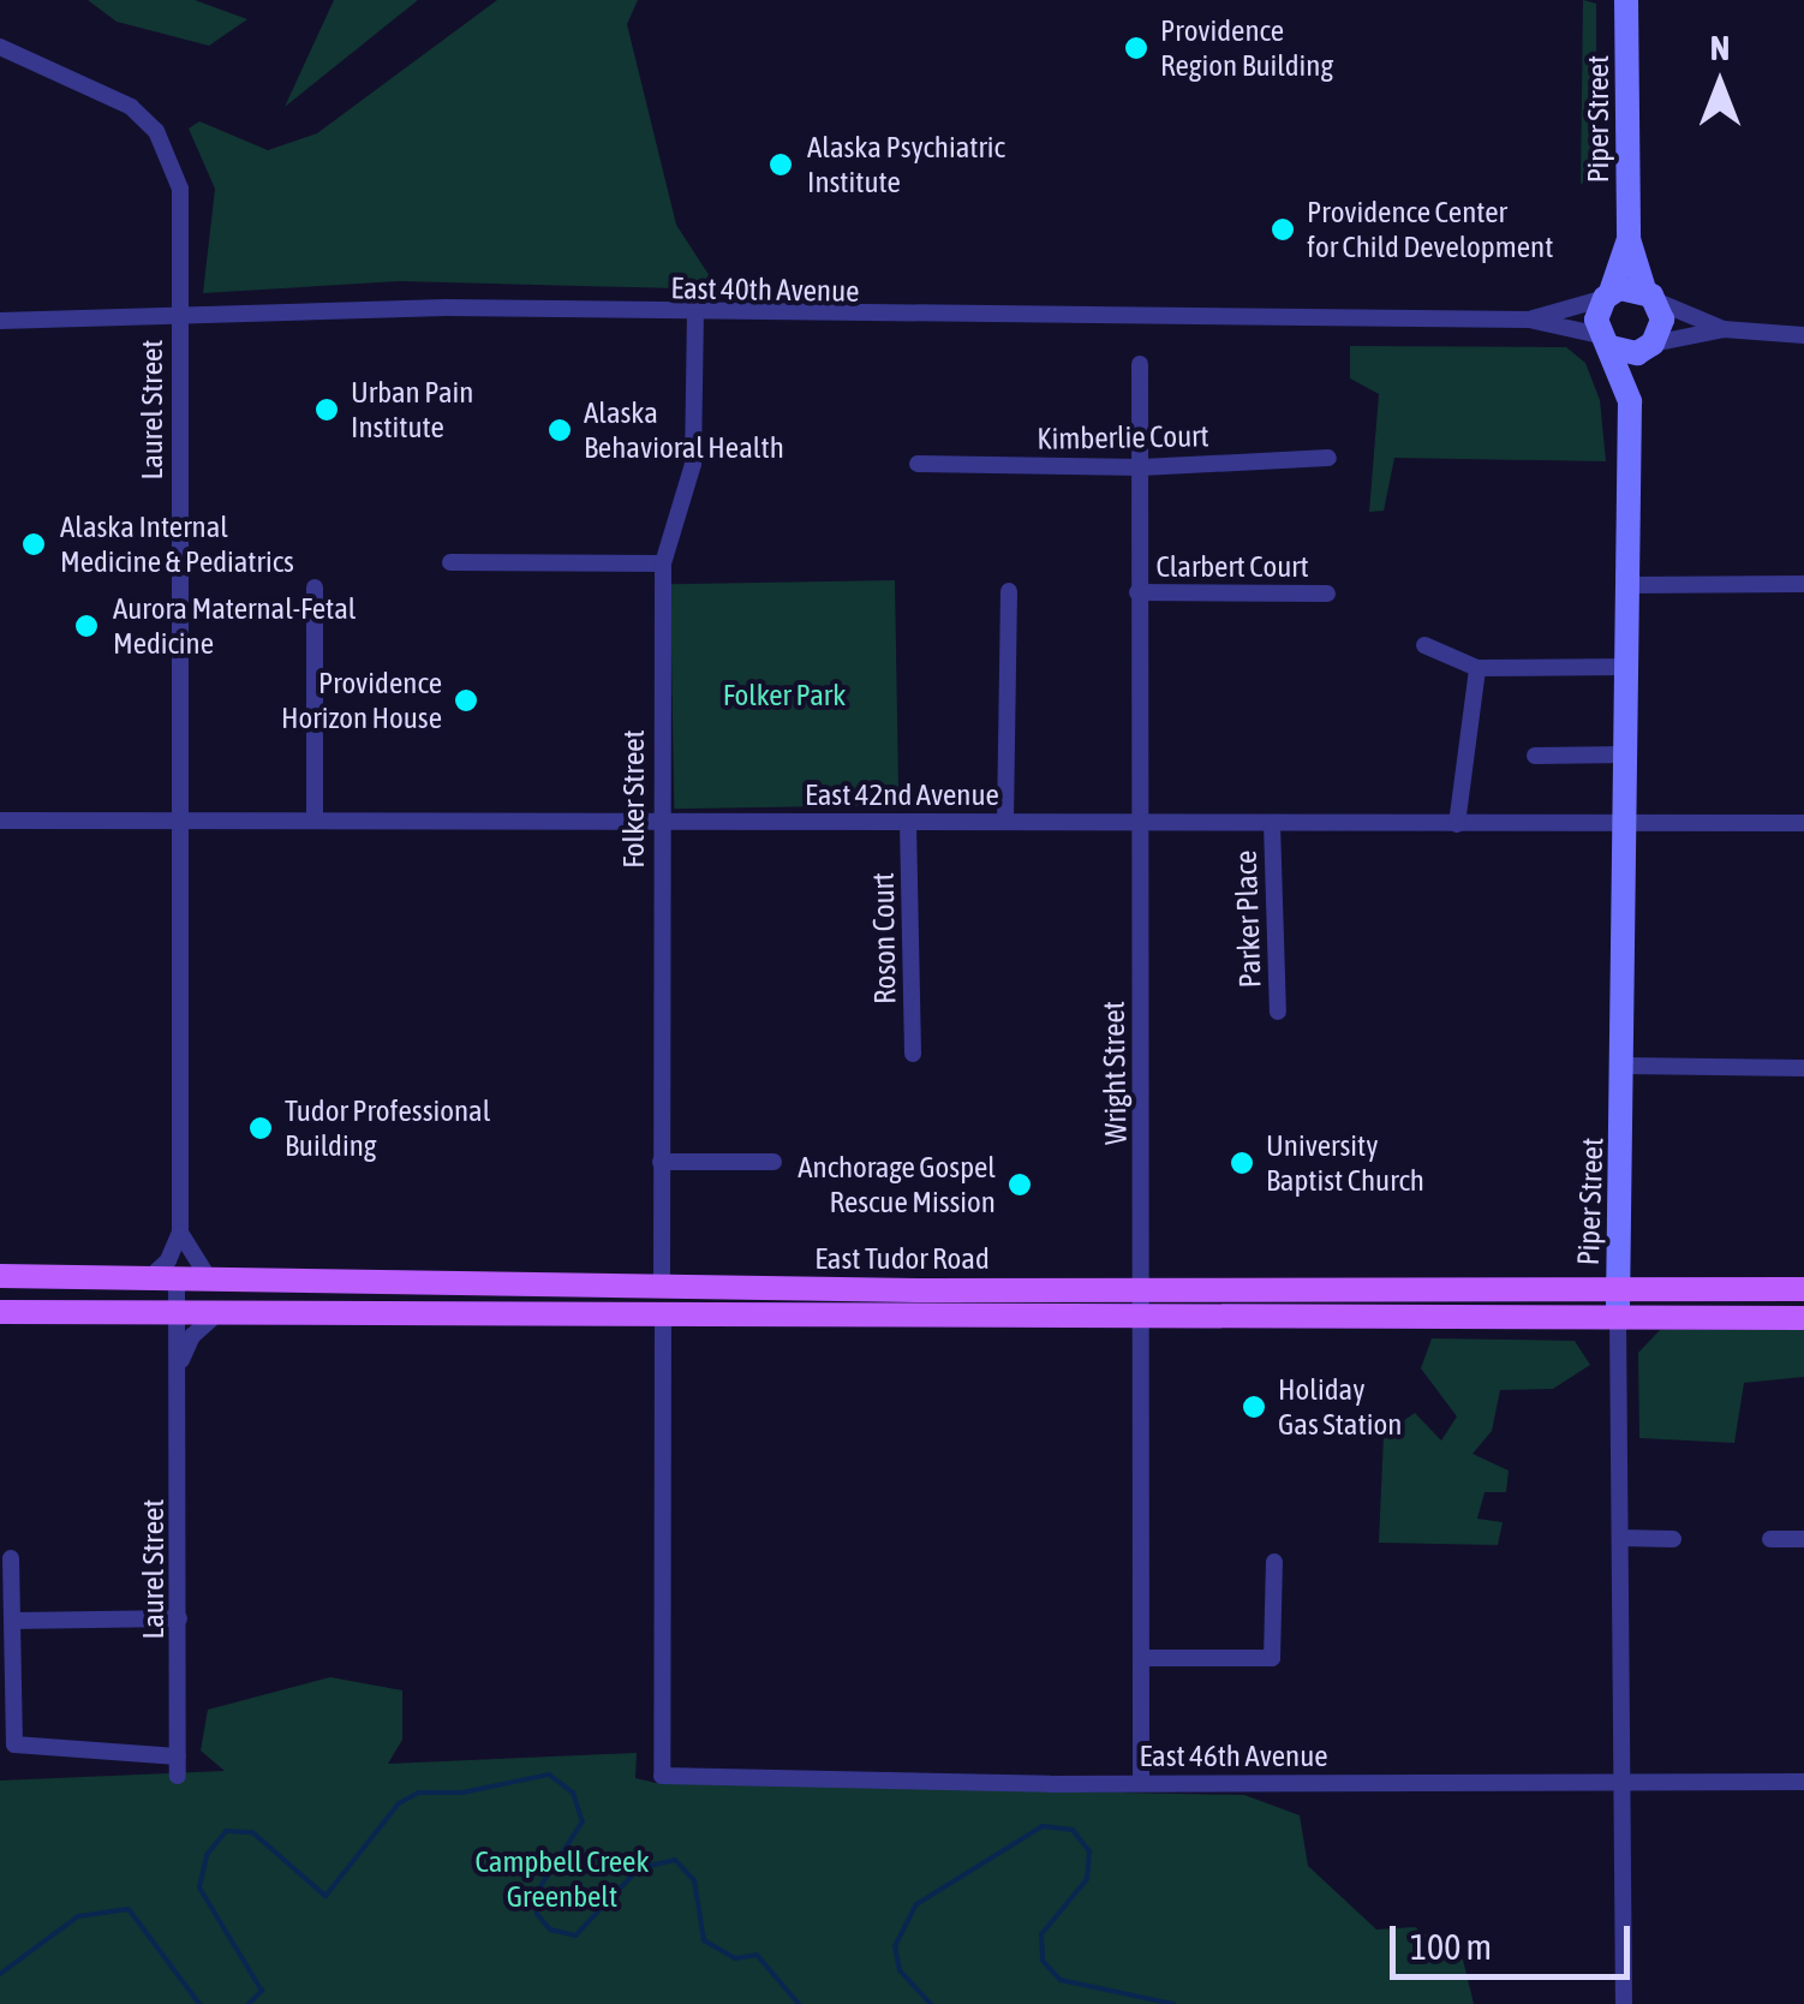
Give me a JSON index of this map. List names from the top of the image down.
{
  "streets": {
    "main road": ["East Tudor Road"],
    "street": [
      "Piper Street",
      "East 40th Avenue",
      "Laurel Street",
      "Kimberlie Court",
      "Clarbert Court",
      "East 42nd Avenue",
      "Folker Street",
      "Parker Place",
      "Roson Court",
      "Wright Street",
      "East 46th Avenue"
    ]
  },
  "crossings": [
    ["Piper Street", "East 40th Avenue"],
    ["Piper Street", "East 42nd Avenue"],
    ["Piper Street", "East Tudor Road"],
    ["Piper Street", "East 46th Avenue"],
    ["East 40th Avenue", "Laurel Street"],
    ["East 40th Avenue", "Folker Street"],
    ["Laurel Street", "East 42nd Avenue"],
    ["Laurel Street", "East Tudor Road"],
    ["Kimberlie Court", "Wright Street"],
    ["Clarbert Court", "Wright Street"],
    ["East 42nd Avenue", "Folker Street"],
    ["East 42nd Avenue", "Parker Place"],
    ["East 42nd Avenue", "Roson Court"],
    ["East 42nd Avenue", "Wright Street"],
    ["Folker Street", "East Tudor Road"],
    ["Wright Street", "East Tudor Road"],
    ["Wright Street", "East 46th Avenue"],
    ["East Tudor Road", "East 46th Avenue"]
  ],
  "parks": ["Folker Park", "Campbell Creek Greenbelt"],
  "places": [
    "Providence Region Building",
    "Alaska Psychiatric Institute",
    "Providence Center for Child Development",
    "Urban Pain Institute",
    "Alaska Behavioral Health",
    "Alaska Internal Medicine & Pediatrics",
    "Aurora Maternal-Fetal Medicine",
    "Providence Horizon House",
    "Tudor Professional Building",
    "University Baptist Church",
    "Anchorage Gospel Rescue Mission",
    "Holiday Gas Station"
  ],
  "scale_bar": "100 m",
  "north": "top"
}
